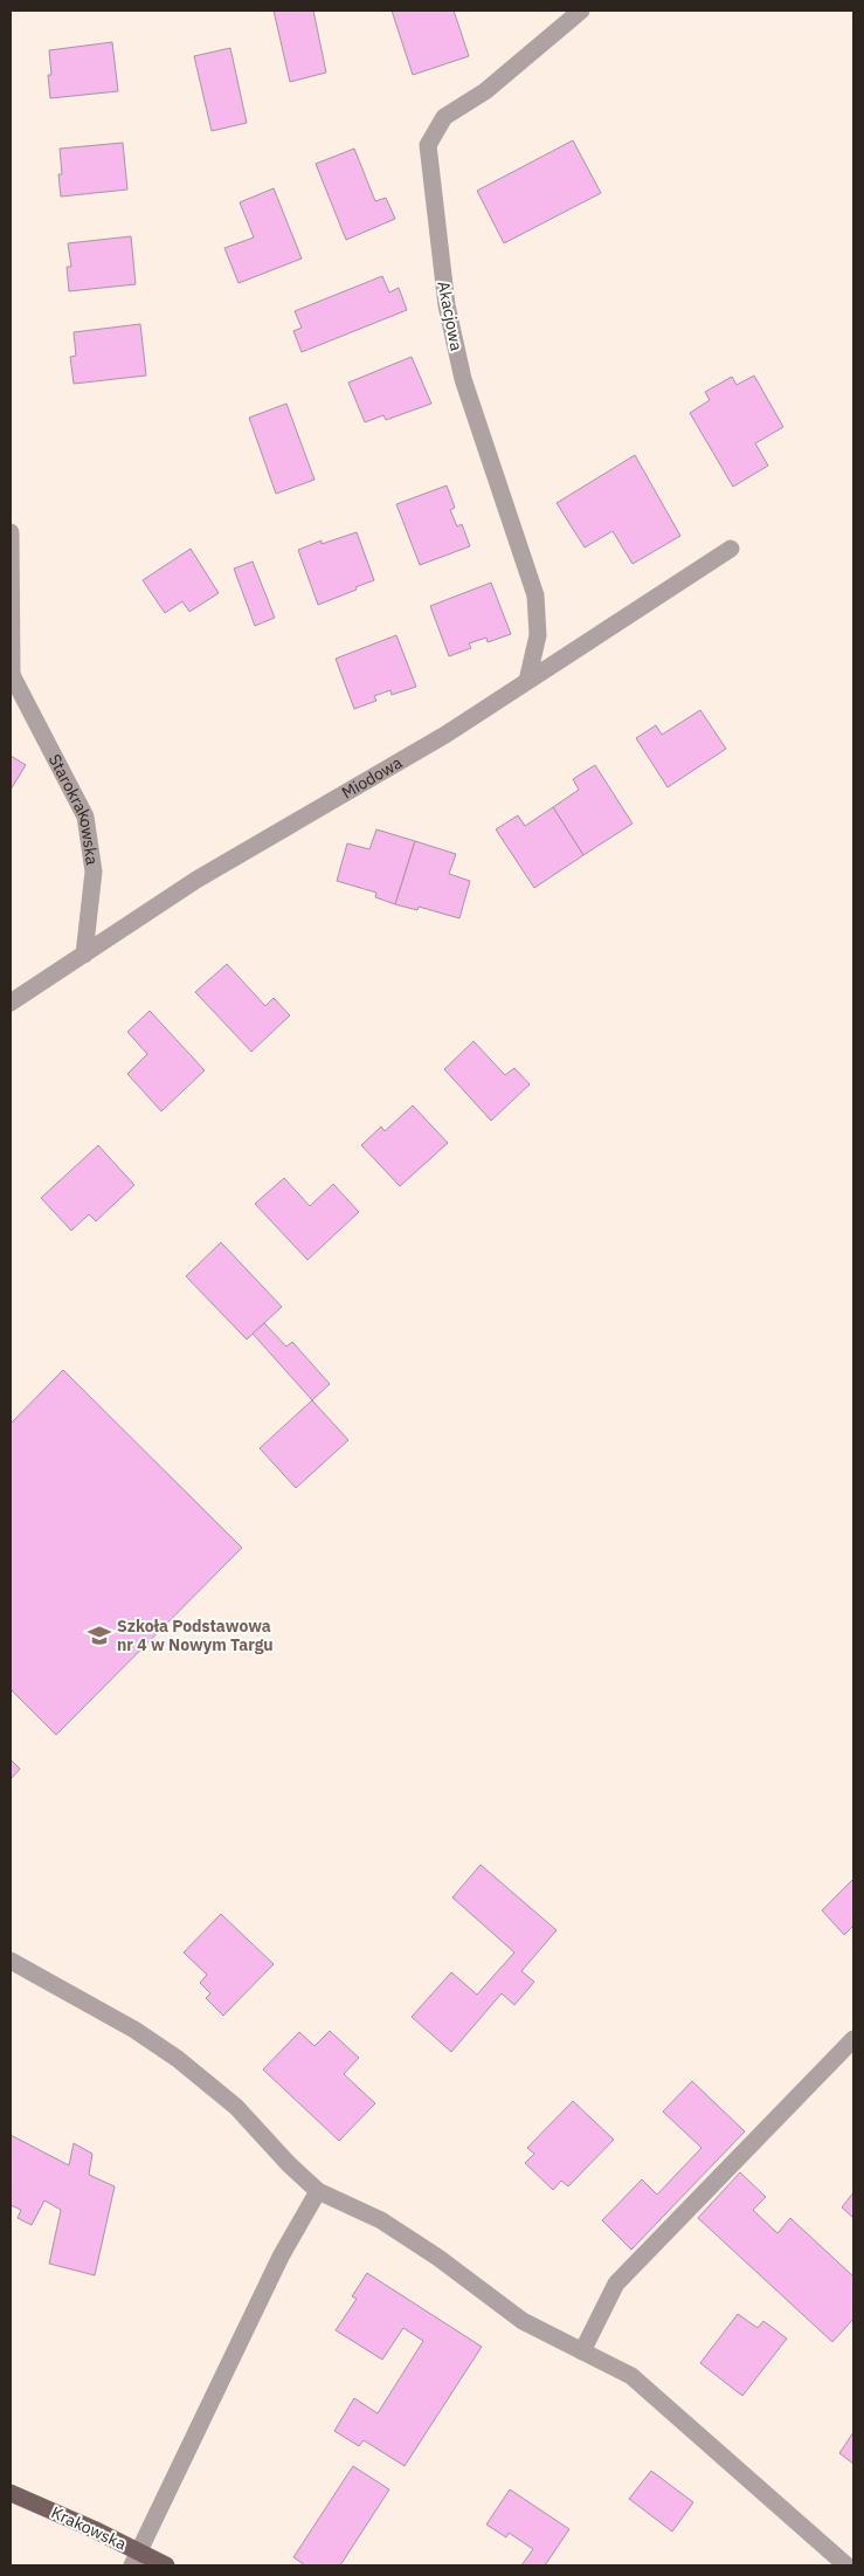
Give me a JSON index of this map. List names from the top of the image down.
{
  "streets": {
    "main road": ["Krakowska"],
    "street": ["Akacjowa", "Miodowa", "Starokrakowska"]
  },
  "crossings": [
    ["Akacjowa", "Miodowa"],
    ["Miodowa", "Starokrakowska"]
  ],
  "places": {
    "school or university": ["Szkoła Podstawowa nr 4 w Nowym Targu"]
  }
}
